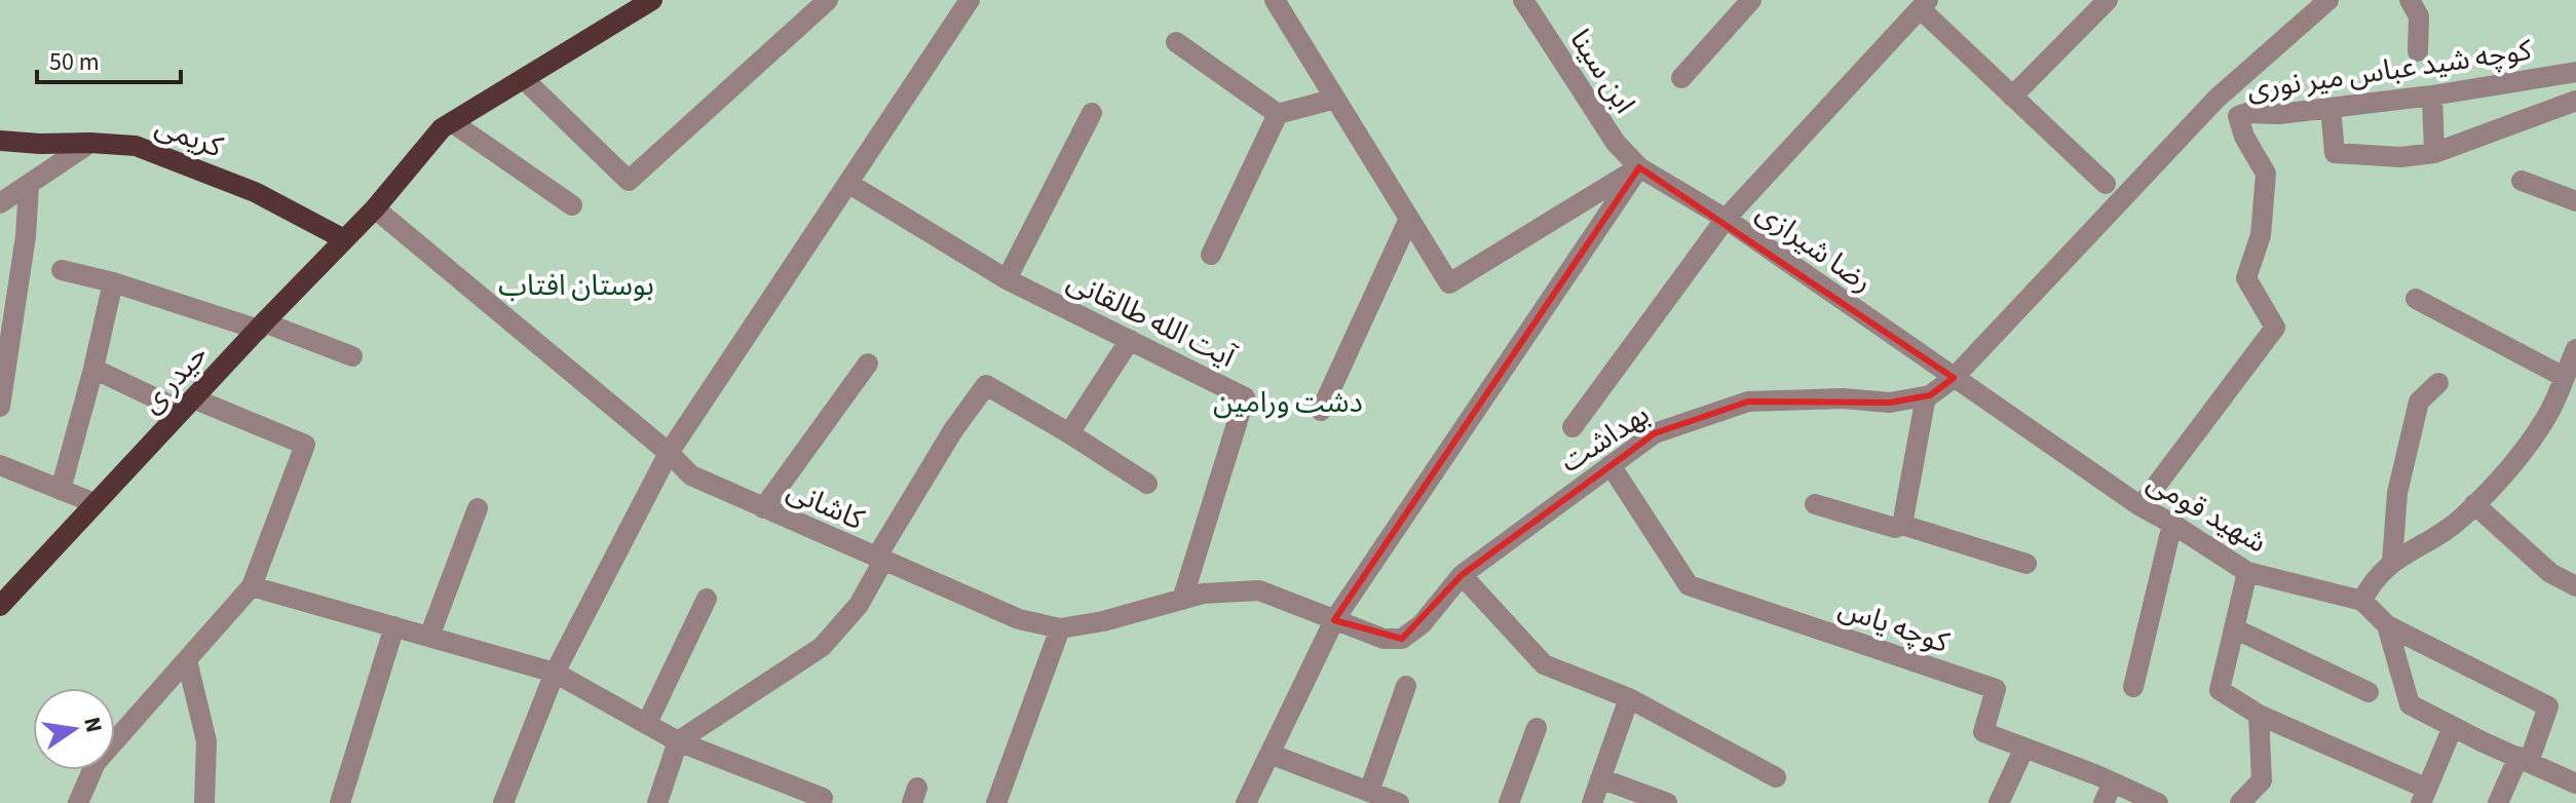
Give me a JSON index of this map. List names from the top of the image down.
{
  "streets": {
    "main road": ["کریمی", "حیدر ی"],
    "street": [
      "کوچه شید عباس میر نوری",
      "ابن سینا",
      "رضا شیرازی",
      "آیت الله طالقانی",
      "بهداشت",
      "کاشانی",
      "شهید قومی",
      "کوچه یاس"
    ]
  },
  "crossings": [
    ["کوچه شید عباس میر نوری", "شهید قومی"],
    ["ابن سینا", "رضا شیرازی"],
    ["کریمی", "حیدر ی"],
    ["رضا شیرازی", "بهداشت"],
    ["رضا شیرازی", "شهید قومی"],
    ["آیت الله طالقانی", "کاشانی"],
    ["حیدر ی", "کاشانی"],
    ["بهداشت", "کاشانی"],
    ["بهداشت", "شهید قومی"],
    ["بهداشت", "کوچه یاس"]
  ],
  "parks": ["بوستان افتاب", "دشت ورامین"],
  "scale_bar": "50 m",
  "north": "right"
}
